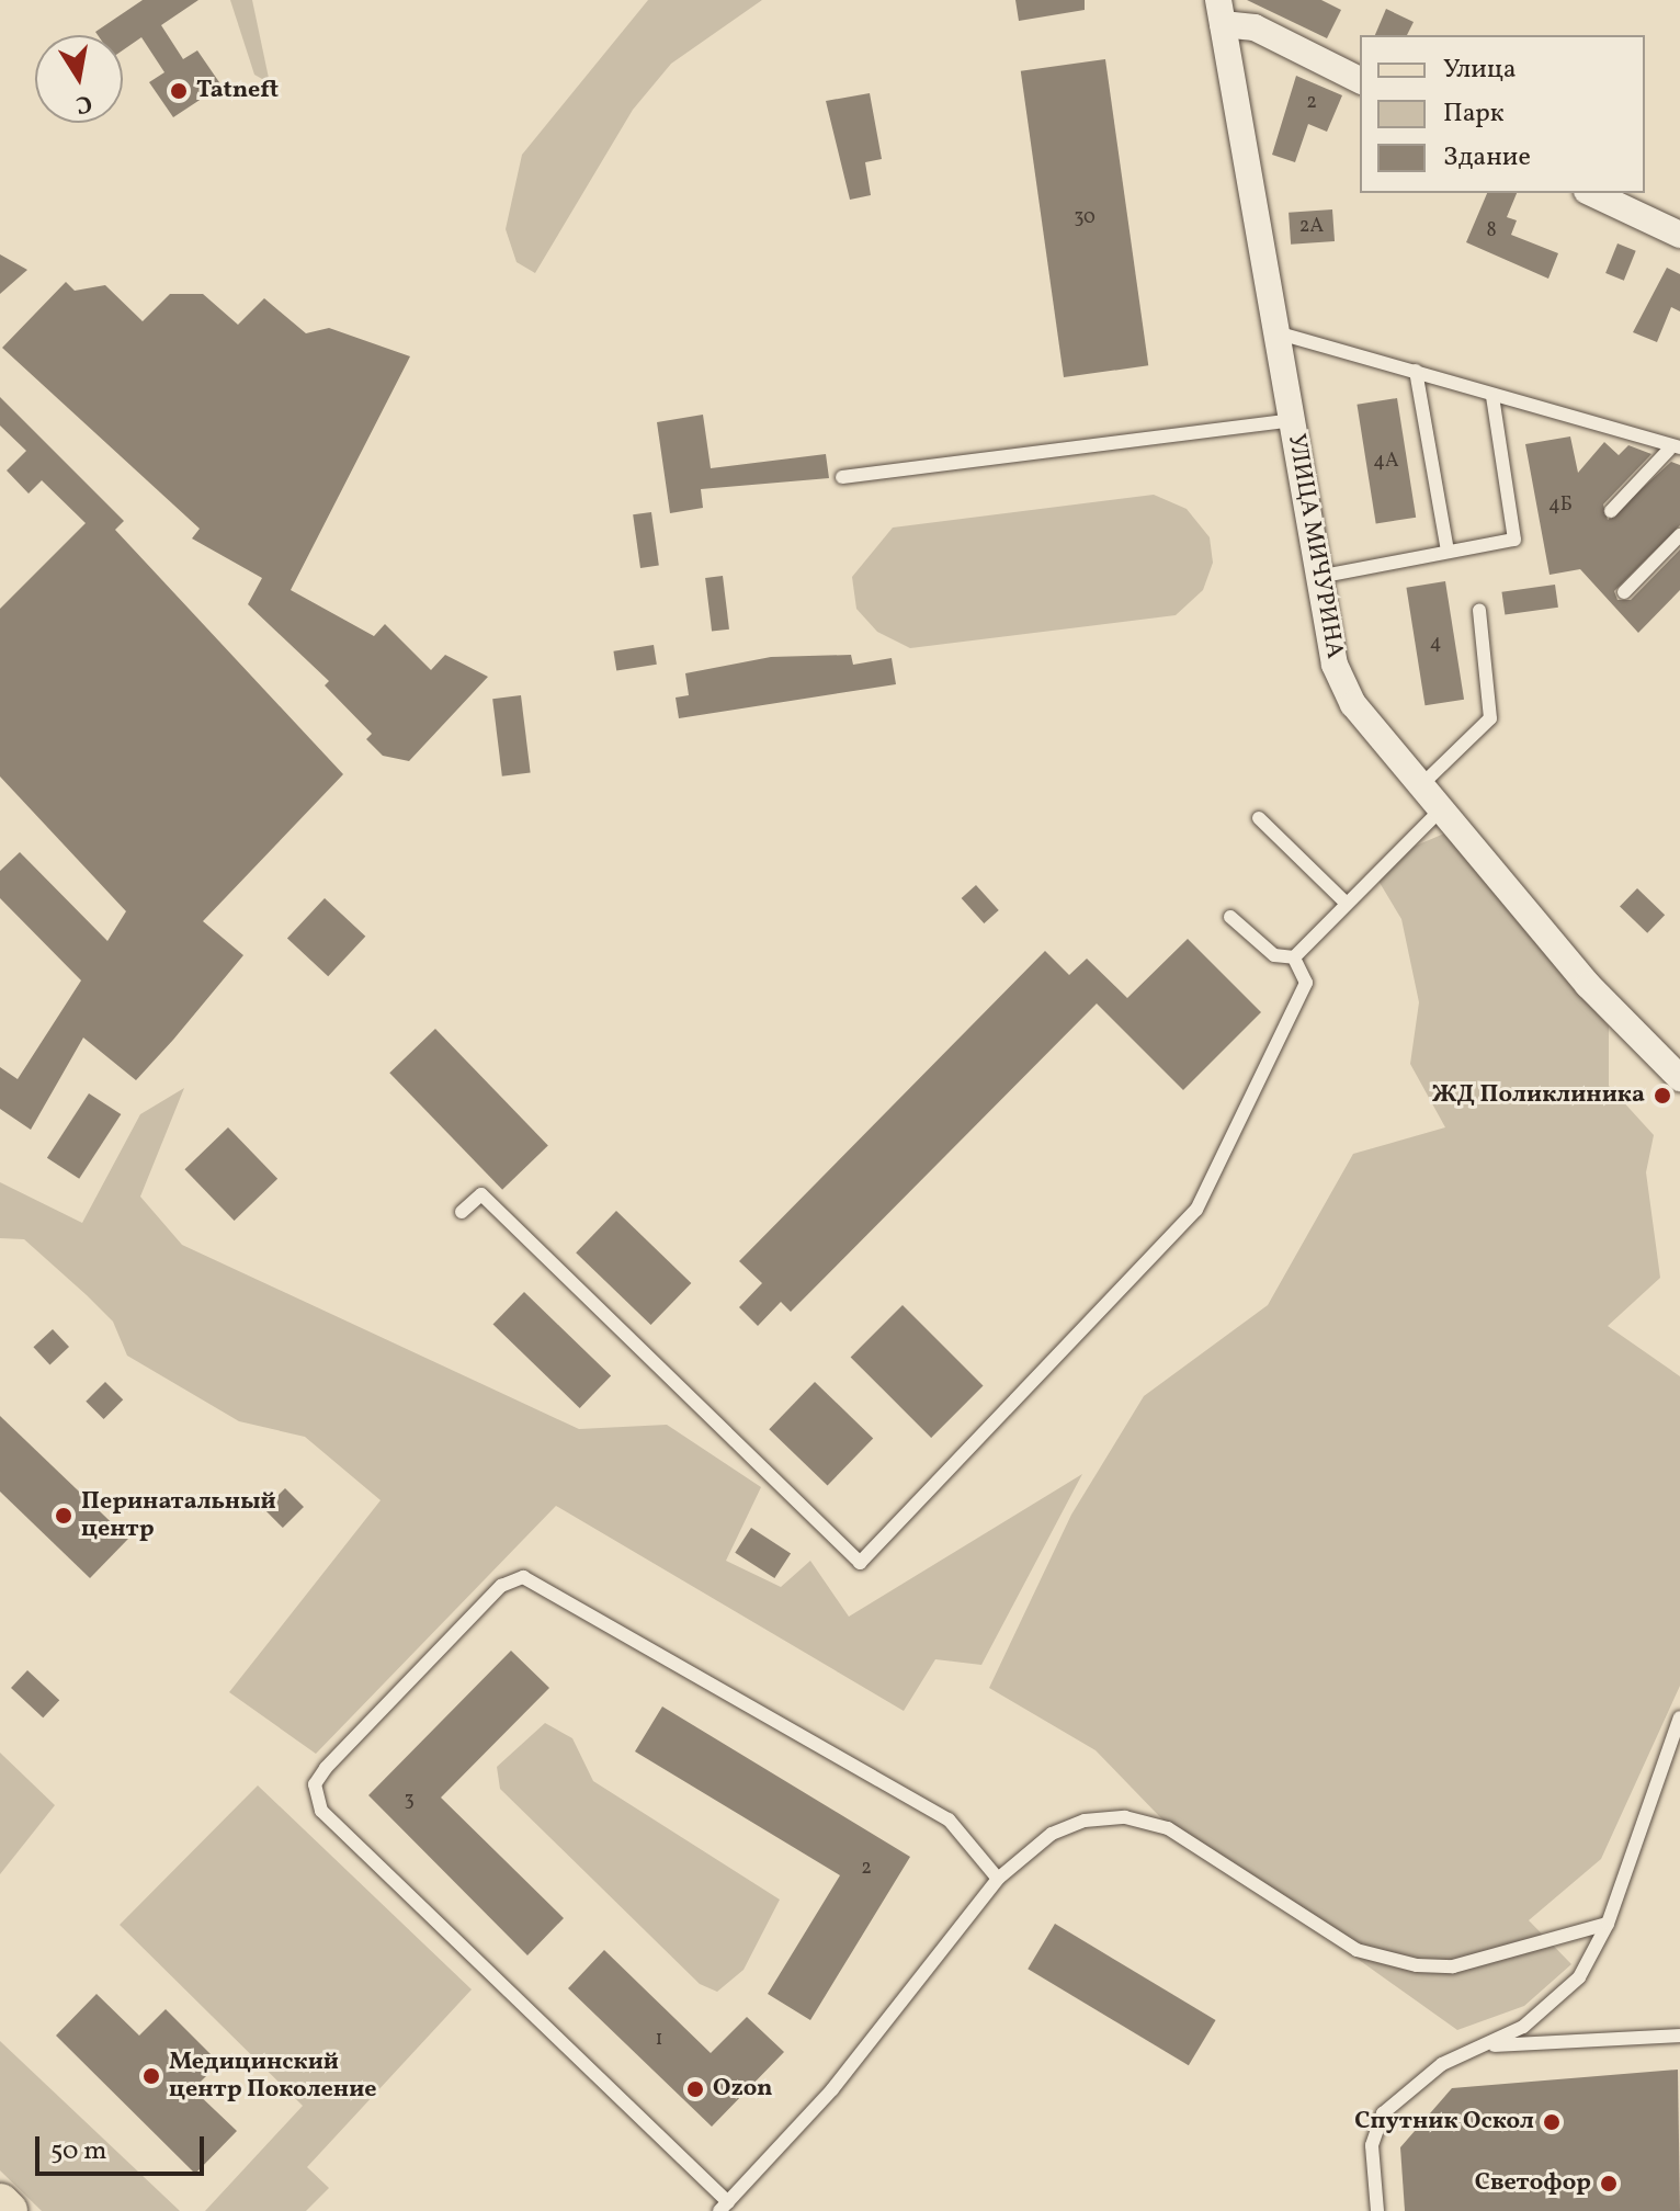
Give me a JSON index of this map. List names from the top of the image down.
{
  "streets": {
    "street": ["УЛИЦА МИЧУРИНА"]
  },
  "places": [
    "Tatneft",
    "ЖД Поликлиника",
    "Перинатальный центр",
    "Медицинский центр Поколение",
    "Ozon",
    "Спутник Оскол",
    "Светофор"
  ],
  "house_numbers": [
    "2",
    "30",
    "2А",
    "8",
    "4А",
    "4Б",
    "4",
    "3",
    "2",
    "1"
  ],
  "legend": ["Улица", "Парк", "Здание"],
  "scale_bar": "50 m",
  "north": "bottom"
}
